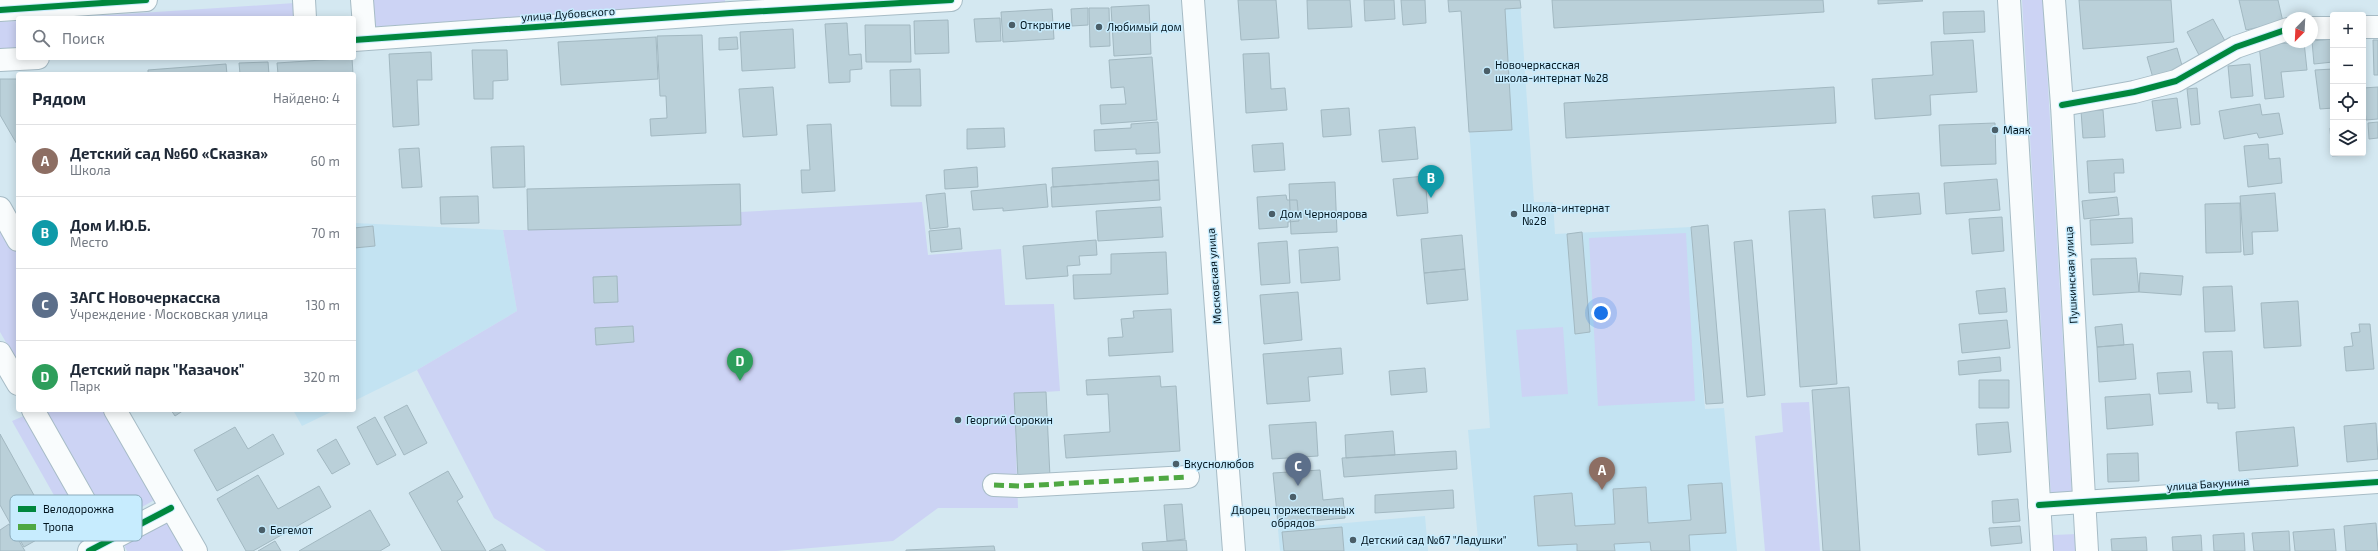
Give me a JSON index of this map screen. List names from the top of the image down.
{
  "streets": {
    "main road": [
      "улица Дубовского",
      "Пушкинская улица",
      "Московская улица",
      "улица Бакунина"
    ]
  },
  "crossings": [
    ["Пушкинская улица", "улица Бакунина"]
  ],
  "places": [
    "Открытие",
    "Любимый дом",
    "Новочеркасская школа-интернат №28",
    "Маяк",
    "Дом Черноярова",
    "Школа-интернат №28",
    "Георгий Сорокин",
    "Вкуснолюбов",
    "Дворец торжественных обрядов",
    "Бегемот",
    "Детский сад №67 \"Ладушки\""
  ],
  "legend": ["Велодорожка", "Тропа"],
  "north": "bottom left",
  "page": {
    "map_buttons": ["+", "−"],
    "search": "Поиск",
    "heading": ["Рядом", "Найдено: 4"],
    "list": [
      {
        "mark": "A",
        "name": "Детский сад №60 «Сказка»",
        "note": "Школа",
        "value": "60 m"
      },
      {
        "mark": "B",
        "name": "Дом И.Ю.Б.",
        "note": "Место",
        "value": "70 m"
      },
      {
        "mark": "C",
        "name": "ЗАГС Новочеркасска",
        "note": "Учреждение · Московская улица",
        "value": "130 m"
      },
      {
        "mark": "D",
        "name": "Детский парк \"Казачок\"",
        "note": "Парк",
        "value": "320 m"
      }
    ],
    "pins": [
      "B",
      "D",
      "C",
      "A"
    ]
  }
}
